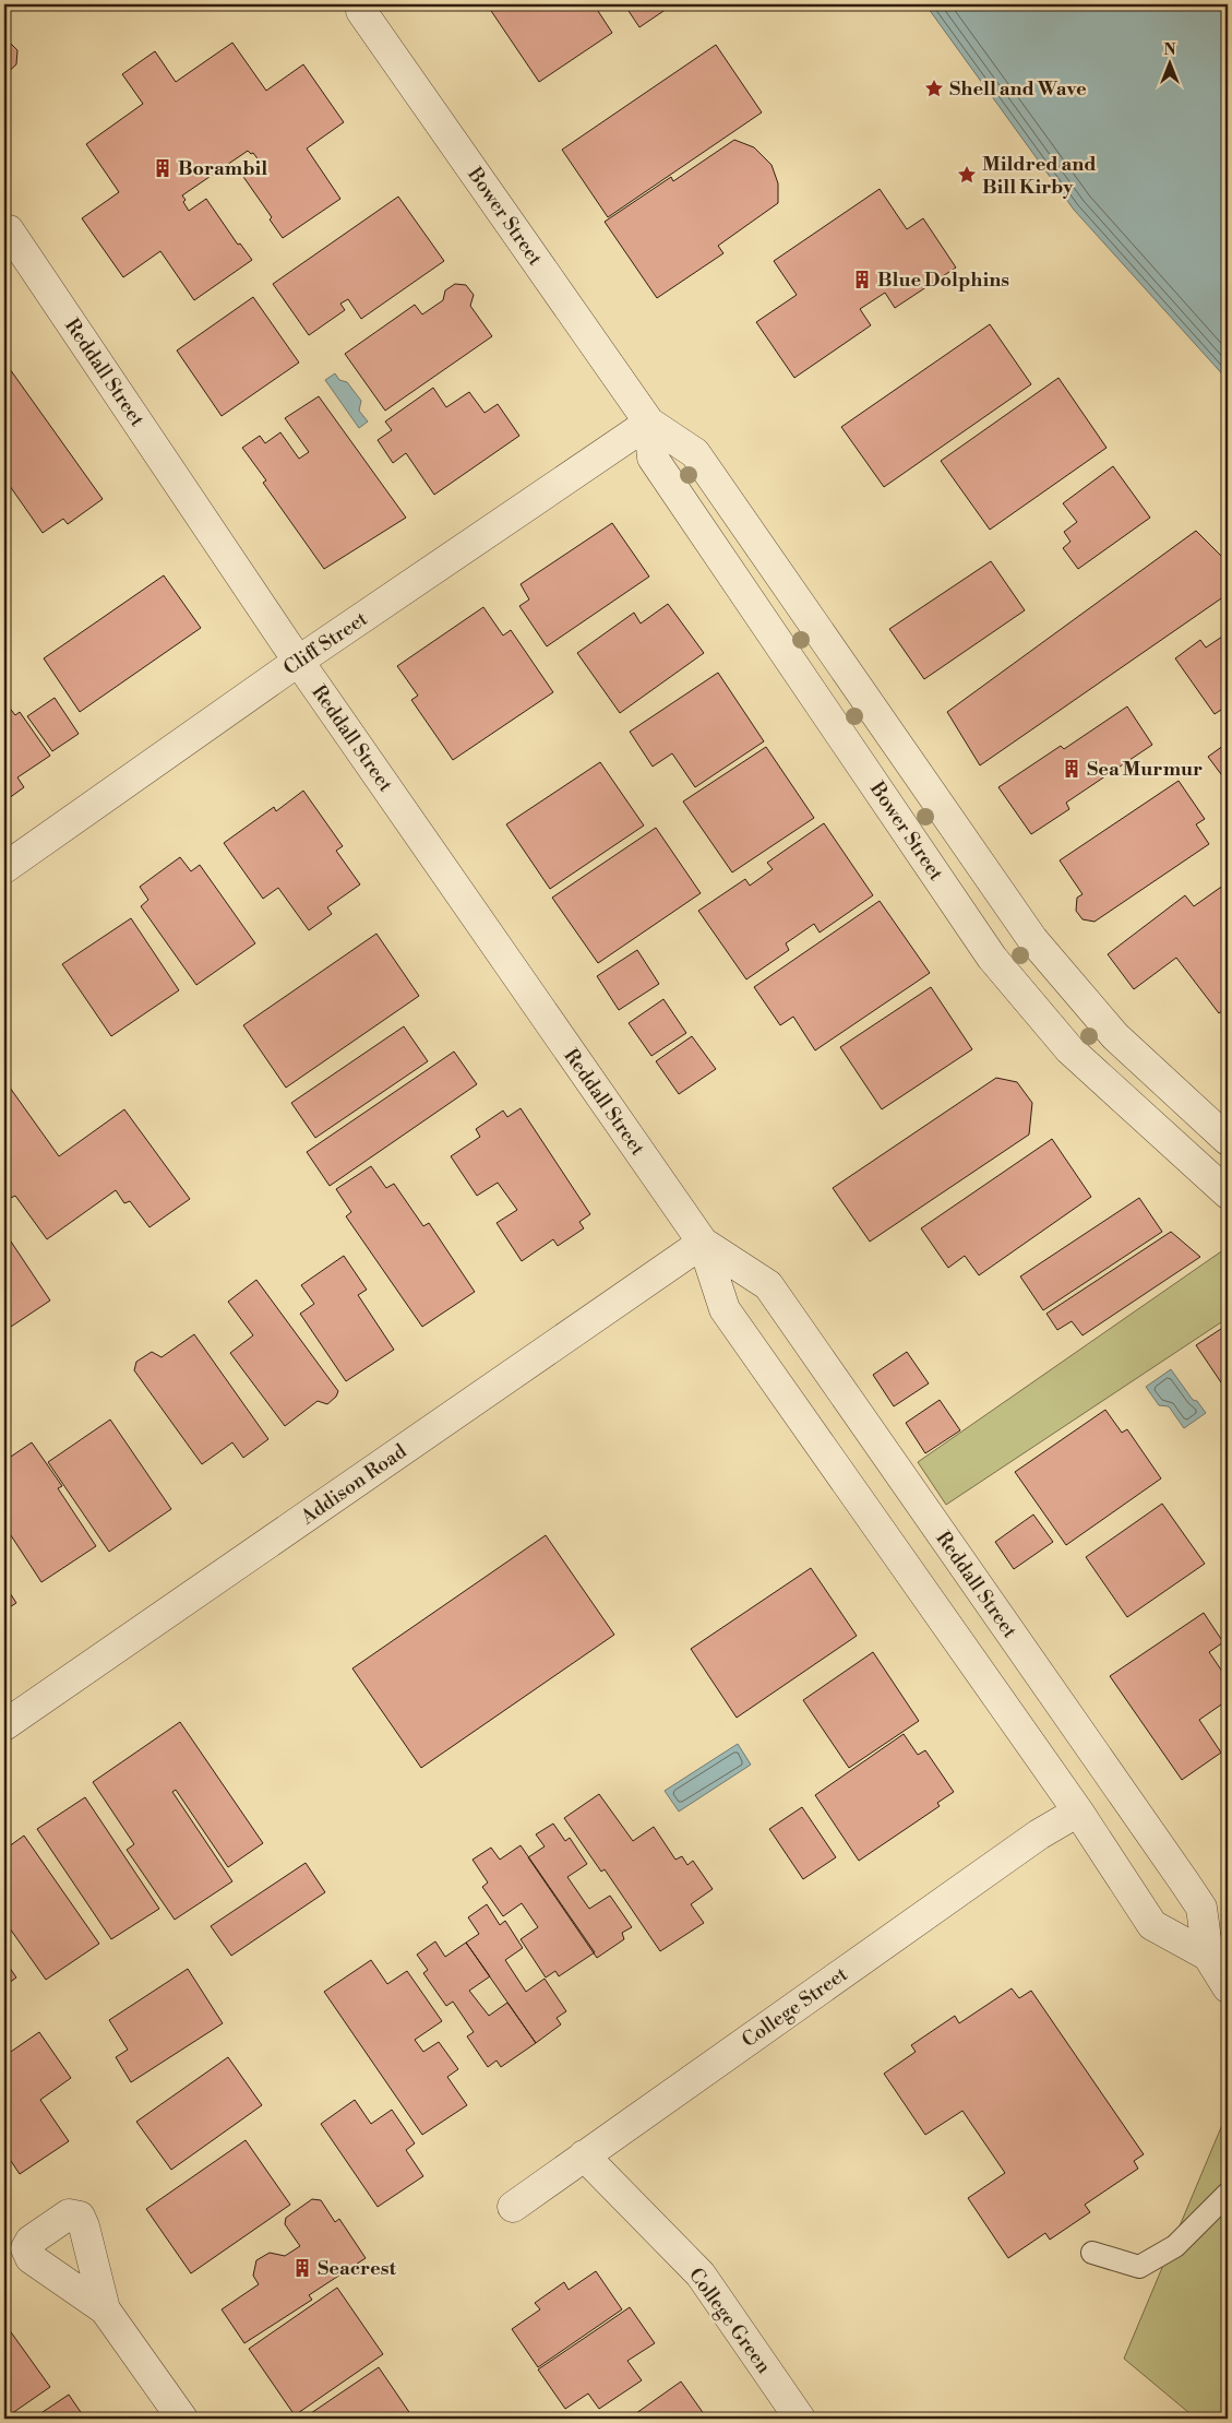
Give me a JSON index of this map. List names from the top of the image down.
{
  "streets": {
    "street": [
      "Bower Street",
      "Reddall Street",
      "Cliff Street",
      "Addison Road",
      "College Street",
      "College Green"
    ]
  },
  "crossings": [
    ["Bower Street", "Cliff Street"],
    ["Reddall Street", "Cliff Street"],
    ["Reddall Street", "Addison Road"],
    ["Reddall Street", "College Street"],
    ["College Street", "College Green"]
  ],
  "places": {
    "place": ["Shell and Wave", "Mildred and Bill Kirby"],
    "building": [
      "Borambil",
      "Blue Dolphins",
      "Sea Murmur",
      "Seacrest"
    ]
  },
  "north": "top"
}
